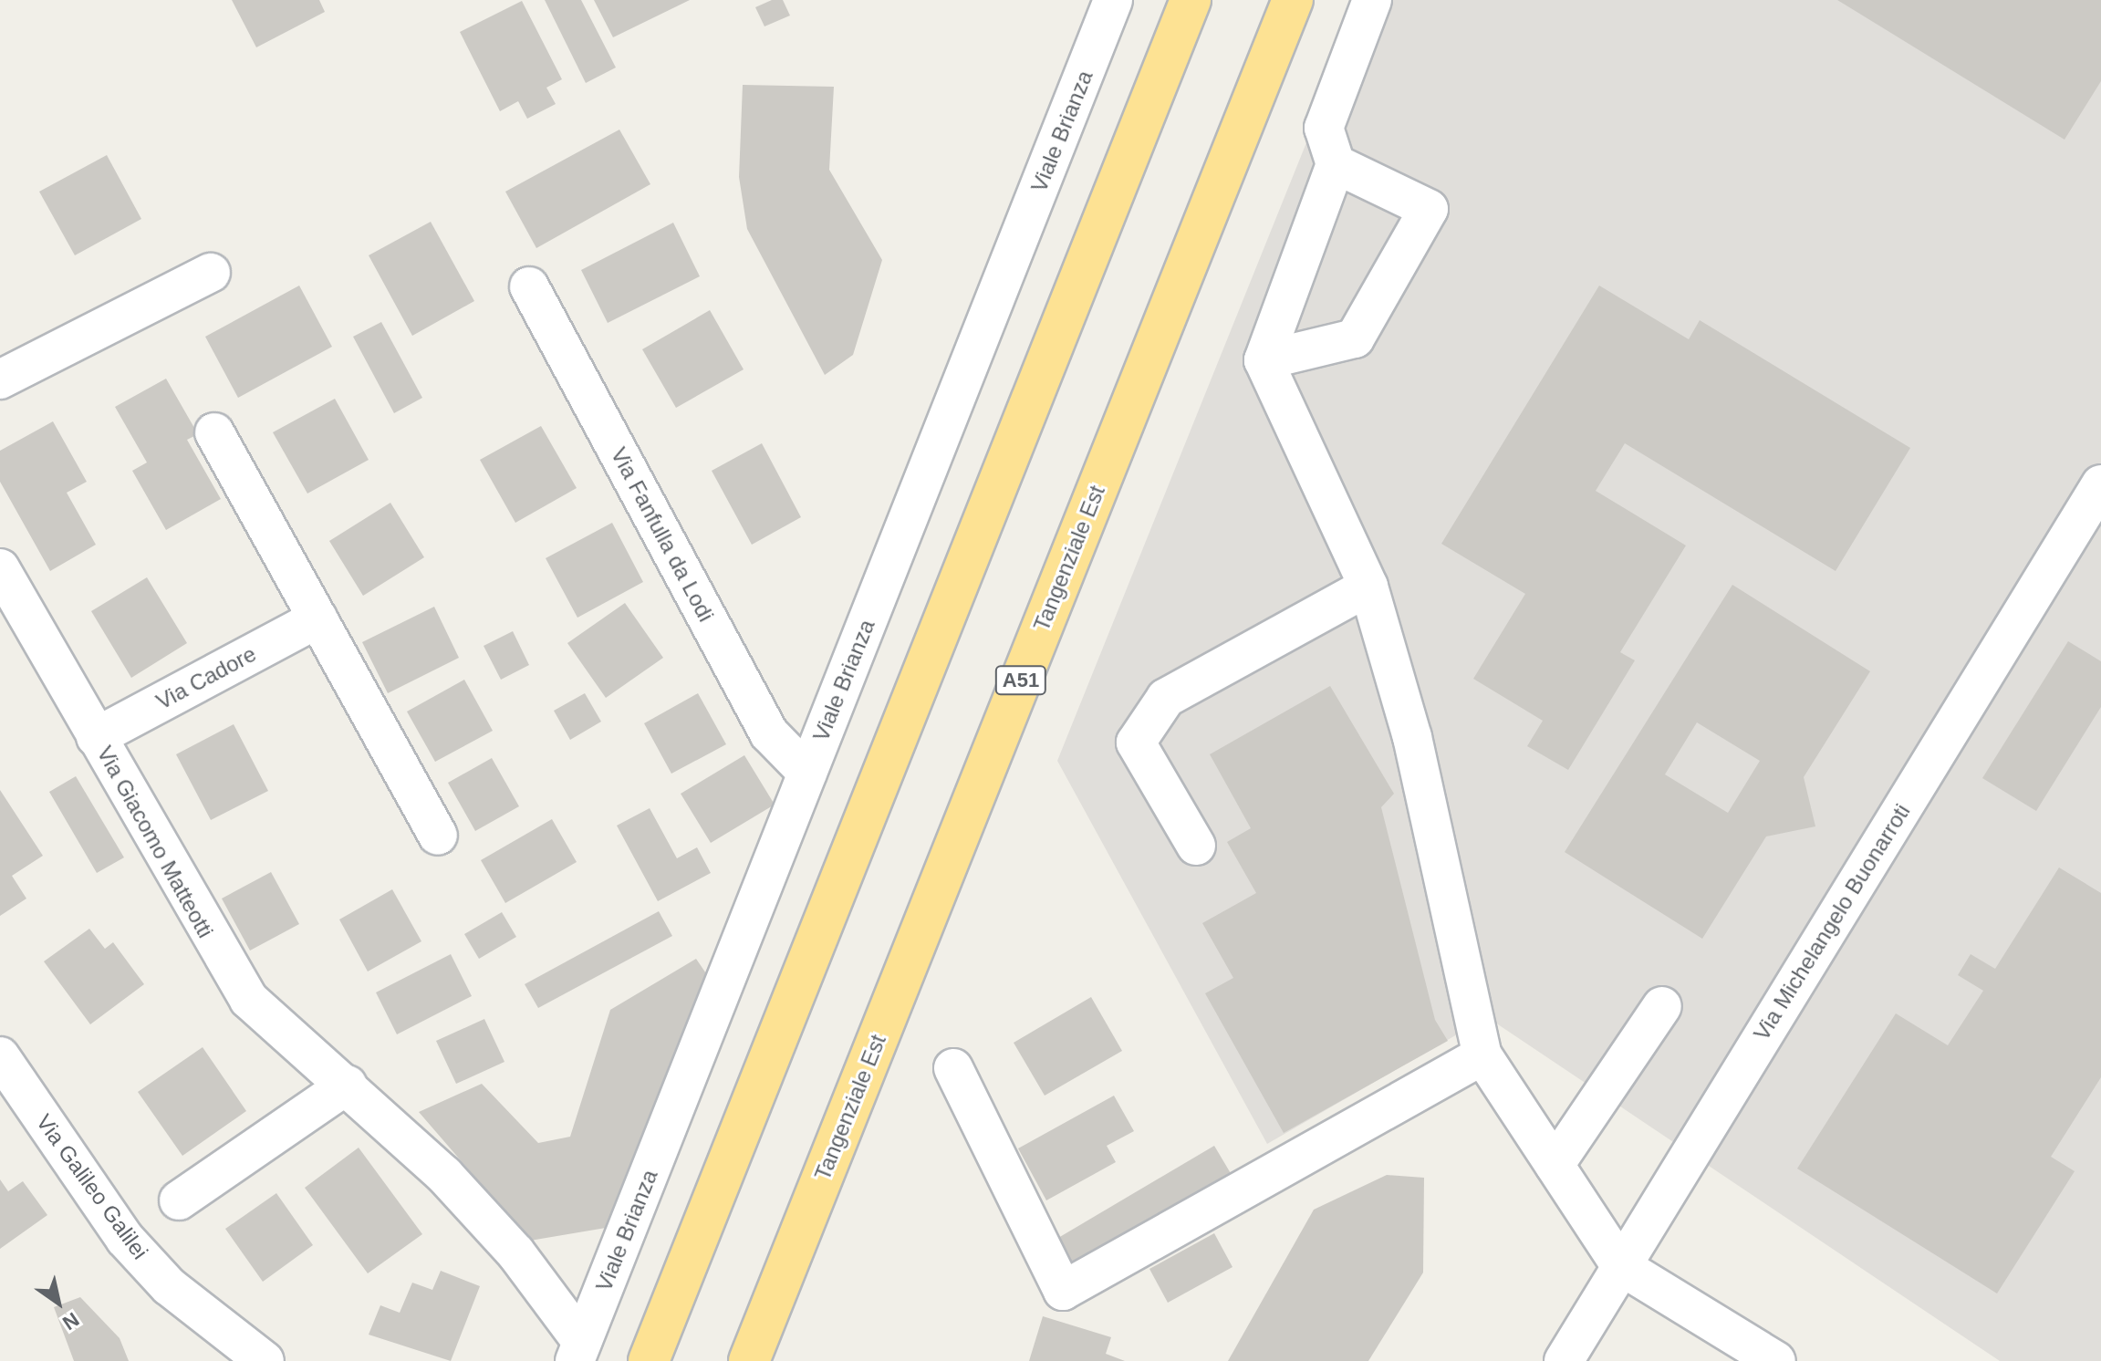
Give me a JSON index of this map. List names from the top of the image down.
{
  "streets": {
    "highway": ["Tangenziale Est", "A51"],
    "street": [
      "Viale Brianza",
      "Via Fanfulla da Lodi",
      "Via Cadore",
      "Via Giacomo Matteotti",
      "Via Michelangelo Buonarroti",
      "Via Galileo Galilei"
    ]
  },
  "crossings": [
    ["Viale Brianza", "Via Fanfulla da Lodi"],
    ["Viale Brianza", "Via Giacomo Matteotti"],
    ["Via Cadore", "Via Giacomo Matteotti"]
  ],
  "north": "bottom right"
}
